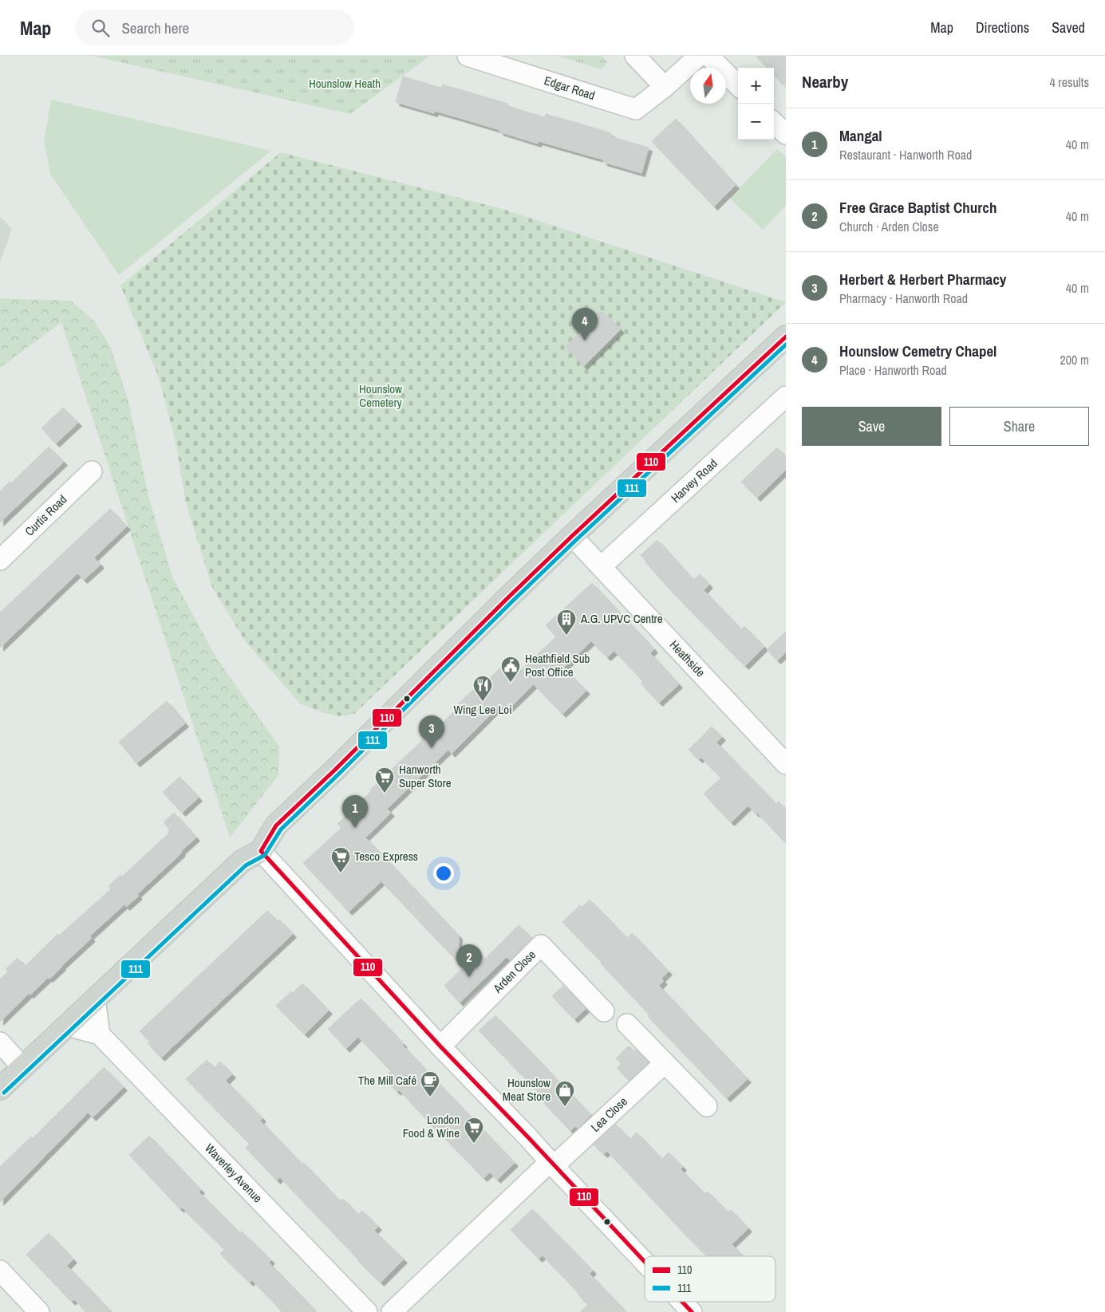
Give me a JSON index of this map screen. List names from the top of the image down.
{
  "streets": {
    "street": [
      "Edgar Road",
      "Harvey Road",
      "Curtis Road",
      "Heathside",
      "Arden Close",
      "Lea Close",
      "Waverley Avenue"
    ]
  },
  "crossings": [
    ["Harvey Road", "Heathside"]
  ],
  "parks": ["Hounslow Heath", "Hounslow Cemetery"],
  "places": {
    "building": ["A.G. UPVC Centre"],
    "public building": ["Heathfield Sub Post Office"],
    "restaurant": ["Wing Lee Loi"],
    "supermarket": ["Hanworth Super Store", "Tesco Express", "London Food & Wine"],
    "cafe": ["The Mill Café"],
    "shop": ["Hounslow Meat Store"]
  },
  "lines": ["transit line 110", "transit line 111"],
  "legend": ["110", "111"],
  "north": "top",
  "page": {
    "header": "Map",
    "search": "Search here",
    "nav": ["Map", "Directions", "Saved"],
    "heading": ["Nearby", "4 results"],
    "map_buttons": ["+", "−"],
    "list": [
      {
        "mark": "1",
        "name": "Mangal",
        "note": "Restaurant · Hanworth Road",
        "value": "40 m"
      },
      {
        "mark": "2",
        "name": "Free Grace Baptist Church",
        "note": "Church · Arden Close",
        "value": "40 m"
      },
      {
        "mark": "3",
        "name": "Herbert & Herbert Pharmacy",
        "note": "Pharmacy · Hanworth Road",
        "value": "40 m"
      },
      {
        "mark": "4",
        "name": "Hounslow Cemetry Chapel",
        "note": "Place · Hanworth Road",
        "value": "200 m"
      }
    ],
    "pins": [
      "4",
      "3",
      "1",
      "2"
    ],
    "buttons": ["Save", "Share"]
  }
}
